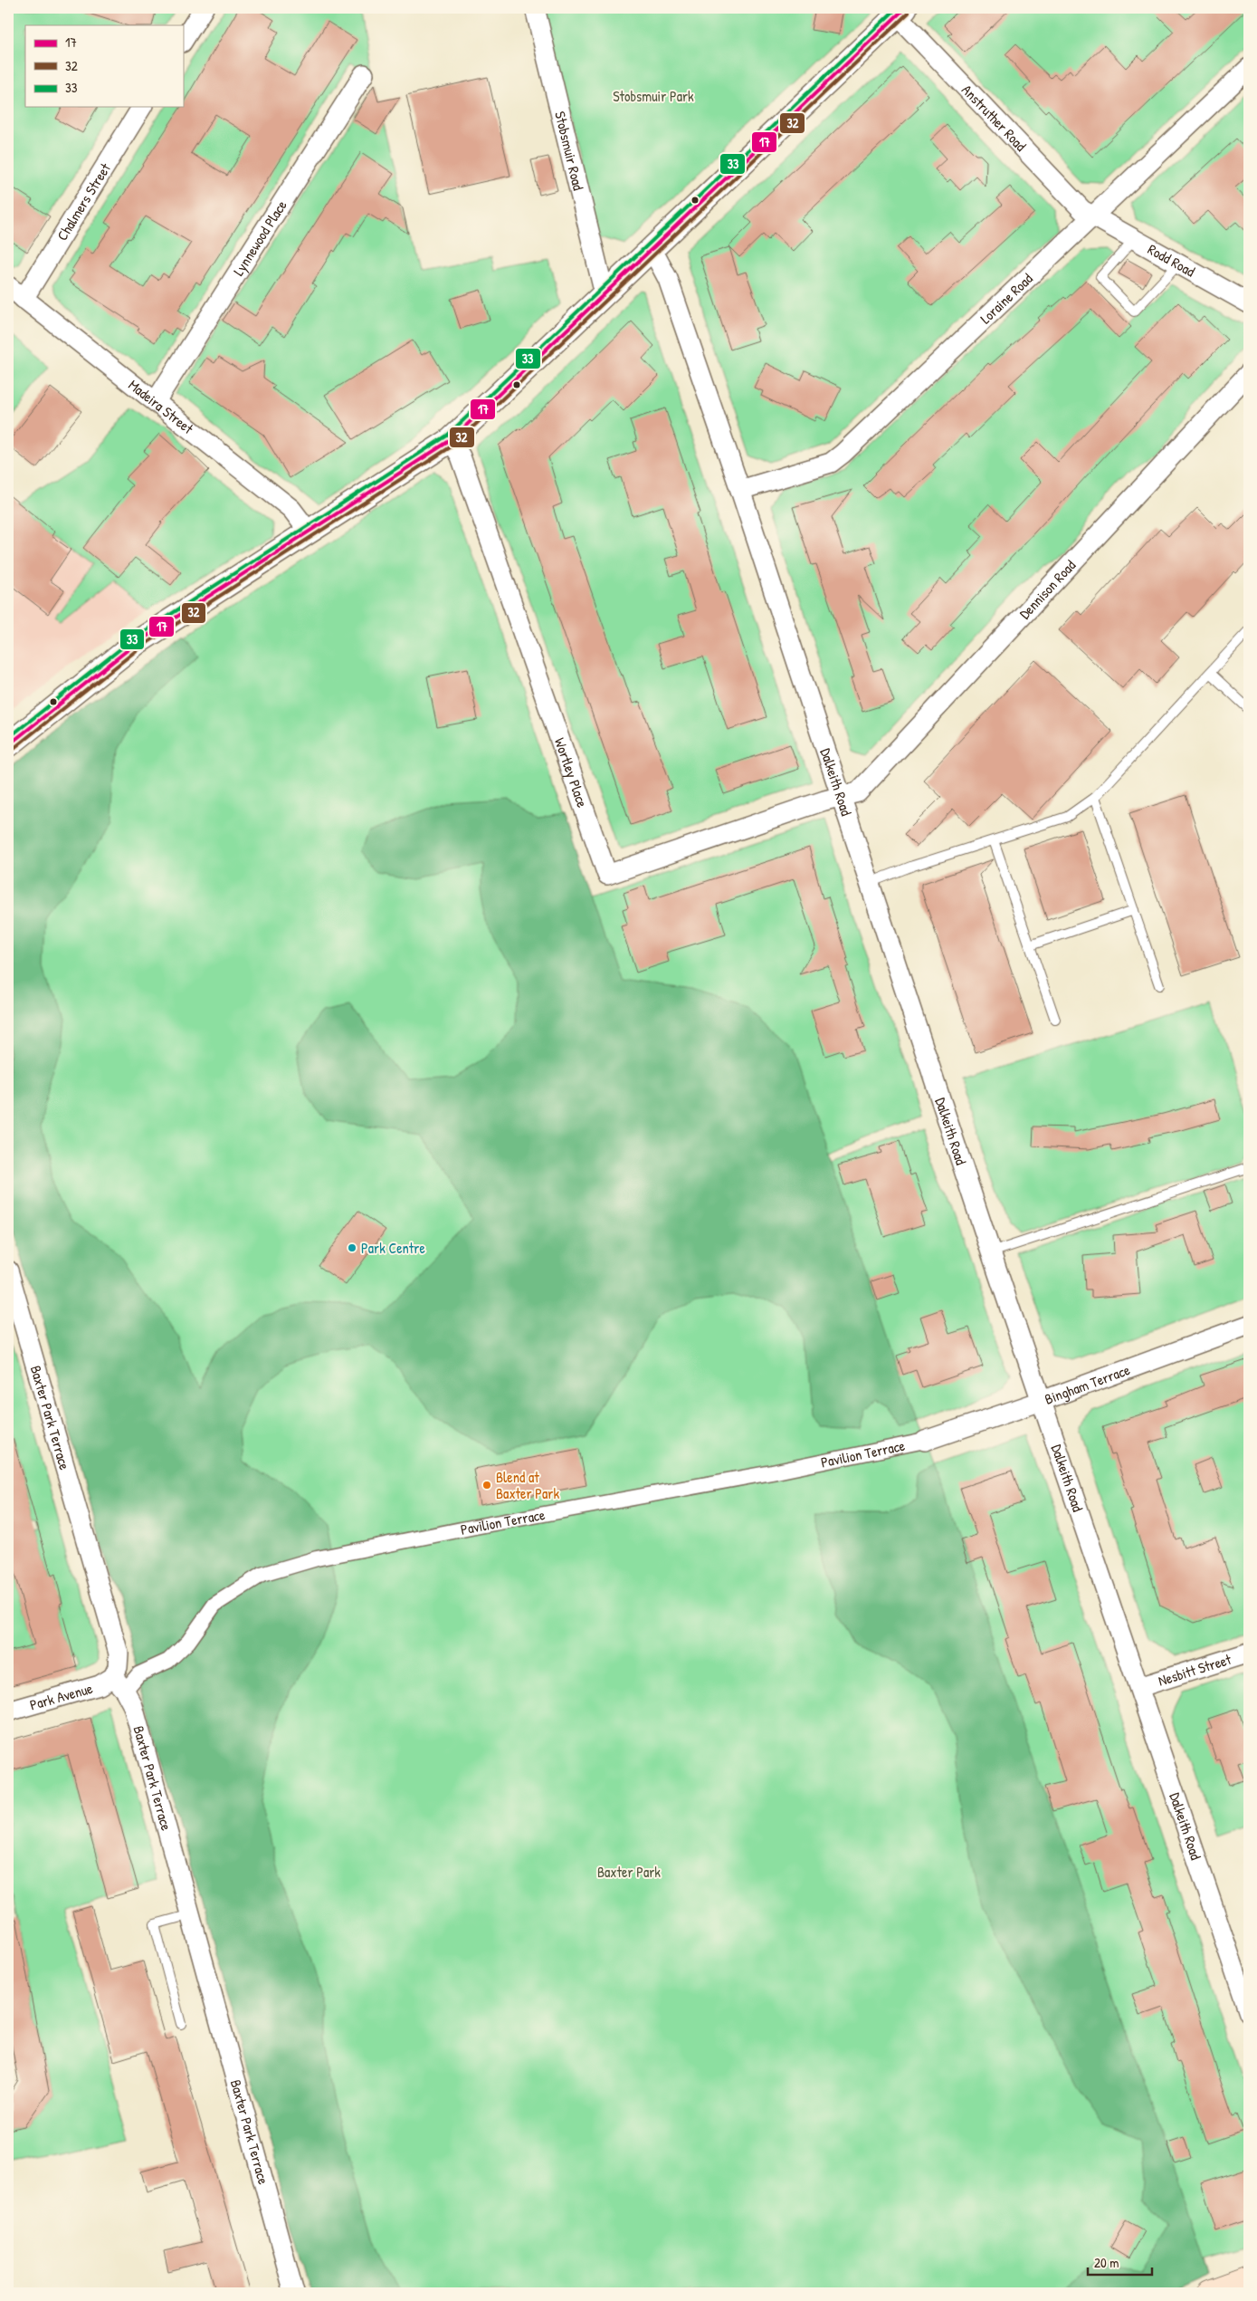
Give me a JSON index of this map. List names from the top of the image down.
{
  "streets": {
    "street": [
      "Anstruther Road",
      "Stobsmuir Road",
      "Chalmers Street",
      "Lynnewood Place",
      "Rodd Road",
      "Loraine Road",
      "Madeira Street",
      "Dennison Road",
      "Wortley Place",
      "Dalkeith Road",
      "Bingham Terrace",
      "Baxter Park Terrace",
      "Pavilion Terrace",
      "Nesbitt Street",
      "Park Avenue"
    ]
  },
  "crossings": [
    ["Anstruther Road", "Rodd Road"],
    ["Anstruther Road", "Loraine Road"],
    ["Chalmers Street", "Madeira Street"],
    ["Lynnewood Place", "Madeira Street"],
    ["Rodd Road", "Loraine Road"],
    ["Loraine Road", "Dalkeith Road"],
    ["Dennison Road", "Wortley Place"],
    ["Dennison Road", "Dalkeith Road"],
    ["Wortley Place", "Dalkeith Road"],
    ["Dalkeith Road", "Bingham Terrace"],
    ["Dalkeith Road", "Nesbitt Street"],
    ["Bingham Terrace", "Pavilion Terrace"],
    ["Baxter Park Terrace", "Pavilion Terrace"],
    ["Baxter Park Terrace", "Park Avenue"],
    ["Pavilion Terrace", "Park Avenue"]
  ],
  "parks": ["Stobsmuir Park", "Baxter Park"],
  "places": ["Park Centre", "Blend at Baxter Park"],
  "lines": ["transit line 17", "transit line 33", "transit line 32"],
  "legend": ["17", "32", "33"],
  "scale_bar": "20 m"
}
